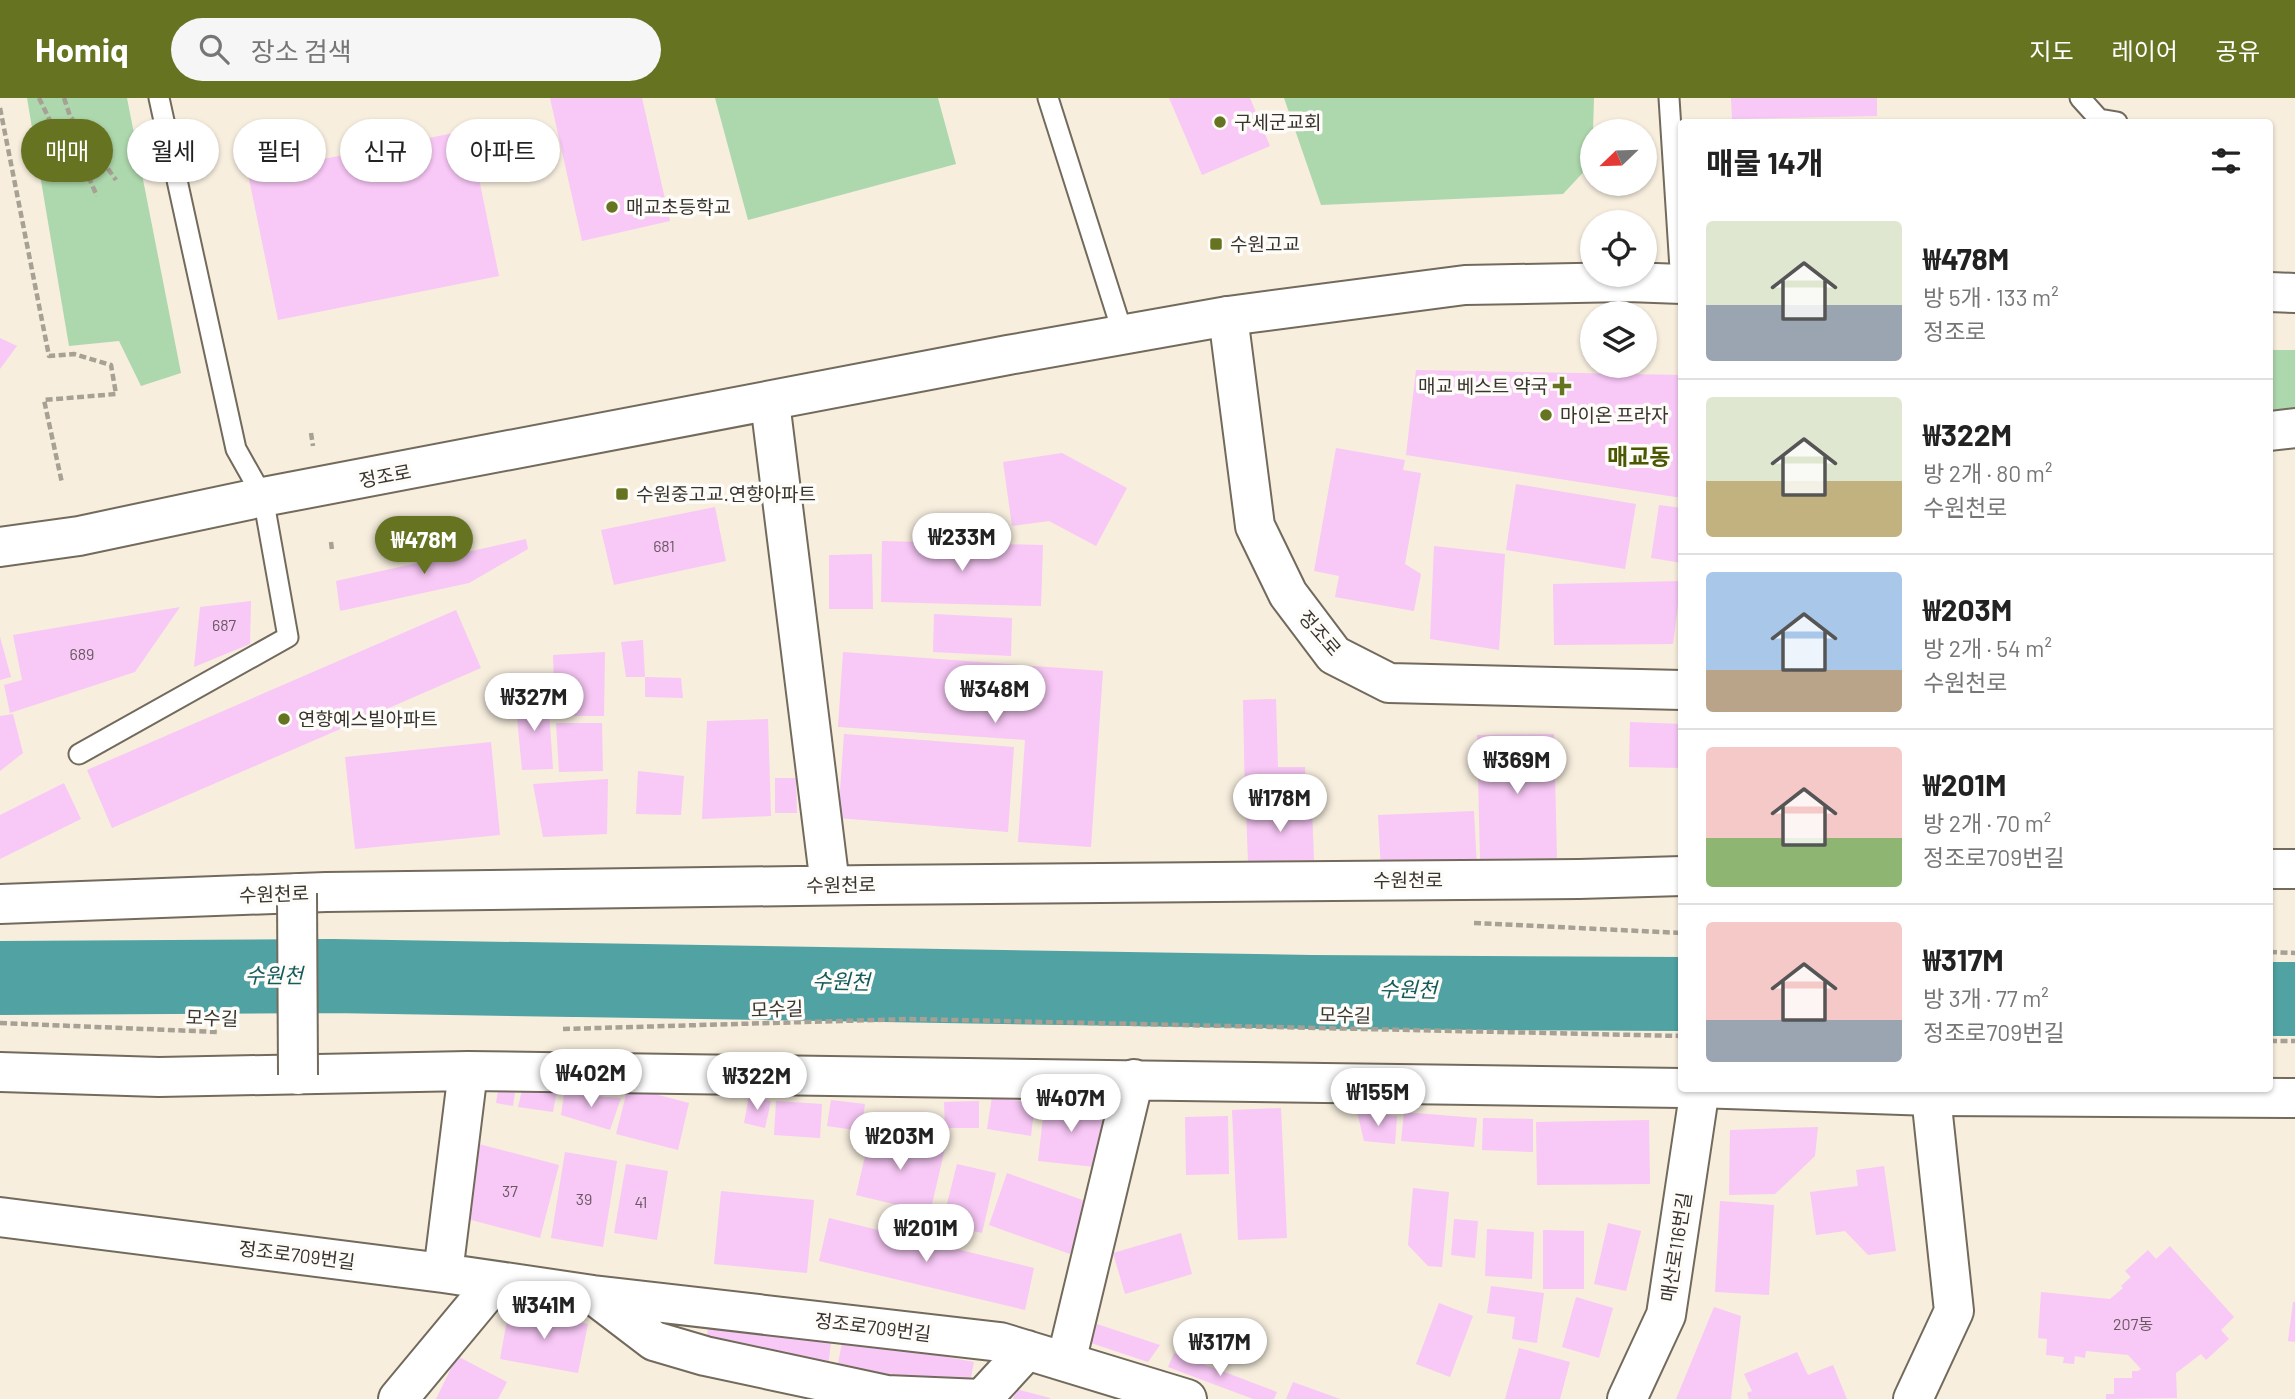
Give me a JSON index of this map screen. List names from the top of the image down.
{
  "streets": {
    "street": [
      "정조로",
      "수원천로",
      "매산로116번길",
      "정조로709번길"
    ],
    "path": ["모수길"]
  },
  "districts": ["매교동"],
  "water": ["수원천"],
  "places": {
    "other": [
      "구세군교회",
      "매교초등학교",
      "마이온 프라자",
      "연향예스빌아파트"
    ],
    "transit": ["수원고교", "수원중고교.연향아파트"],
    "health": ["매교 베스트 약국"]
  },
  "house_numbers": [
    "681",
    "687",
    "689",
    "37",
    "39",
    "41",
    "207동"
  ],
  "north": "bottom left",
  "page": {
    "header": "Homiq",
    "search": "장소 검색",
    "nav": ["지도", "레이어", "공유"],
    "chip": [
      "매매",
      "월세",
      "필터",
      "신규",
      "아파트"
    ],
    "heading": "매물 14개",
    "list": [
      {
        "name": "₩478M",
        "note": "방 5개 · 133 m² · 정조로"
      },
      {
        "name": "₩322M",
        "note": "방 2개 · 80 m² · 수원천로"
      },
      {
        "name": "₩203M",
        "note": "방 2개 · 54 m² · 수원천로"
      },
      {
        "name": "₩201M",
        "note": "방 2개 · 70 m² · 정조로709번길"
      },
      {
        "name": "₩317M",
        "note": "방 3개 · 77 m² · 정조로709번길"
      }
    ],
    "price": [
      "₩233M",
      "₩478M",
      "₩348M",
      "₩327M",
      "₩369M",
      "₩178M",
      "₩402M",
      "₩322M",
      "₩155M",
      "₩407M",
      "₩203M",
      "₩201M",
      "₩341M",
      "₩317M"
    ]
  }
}
